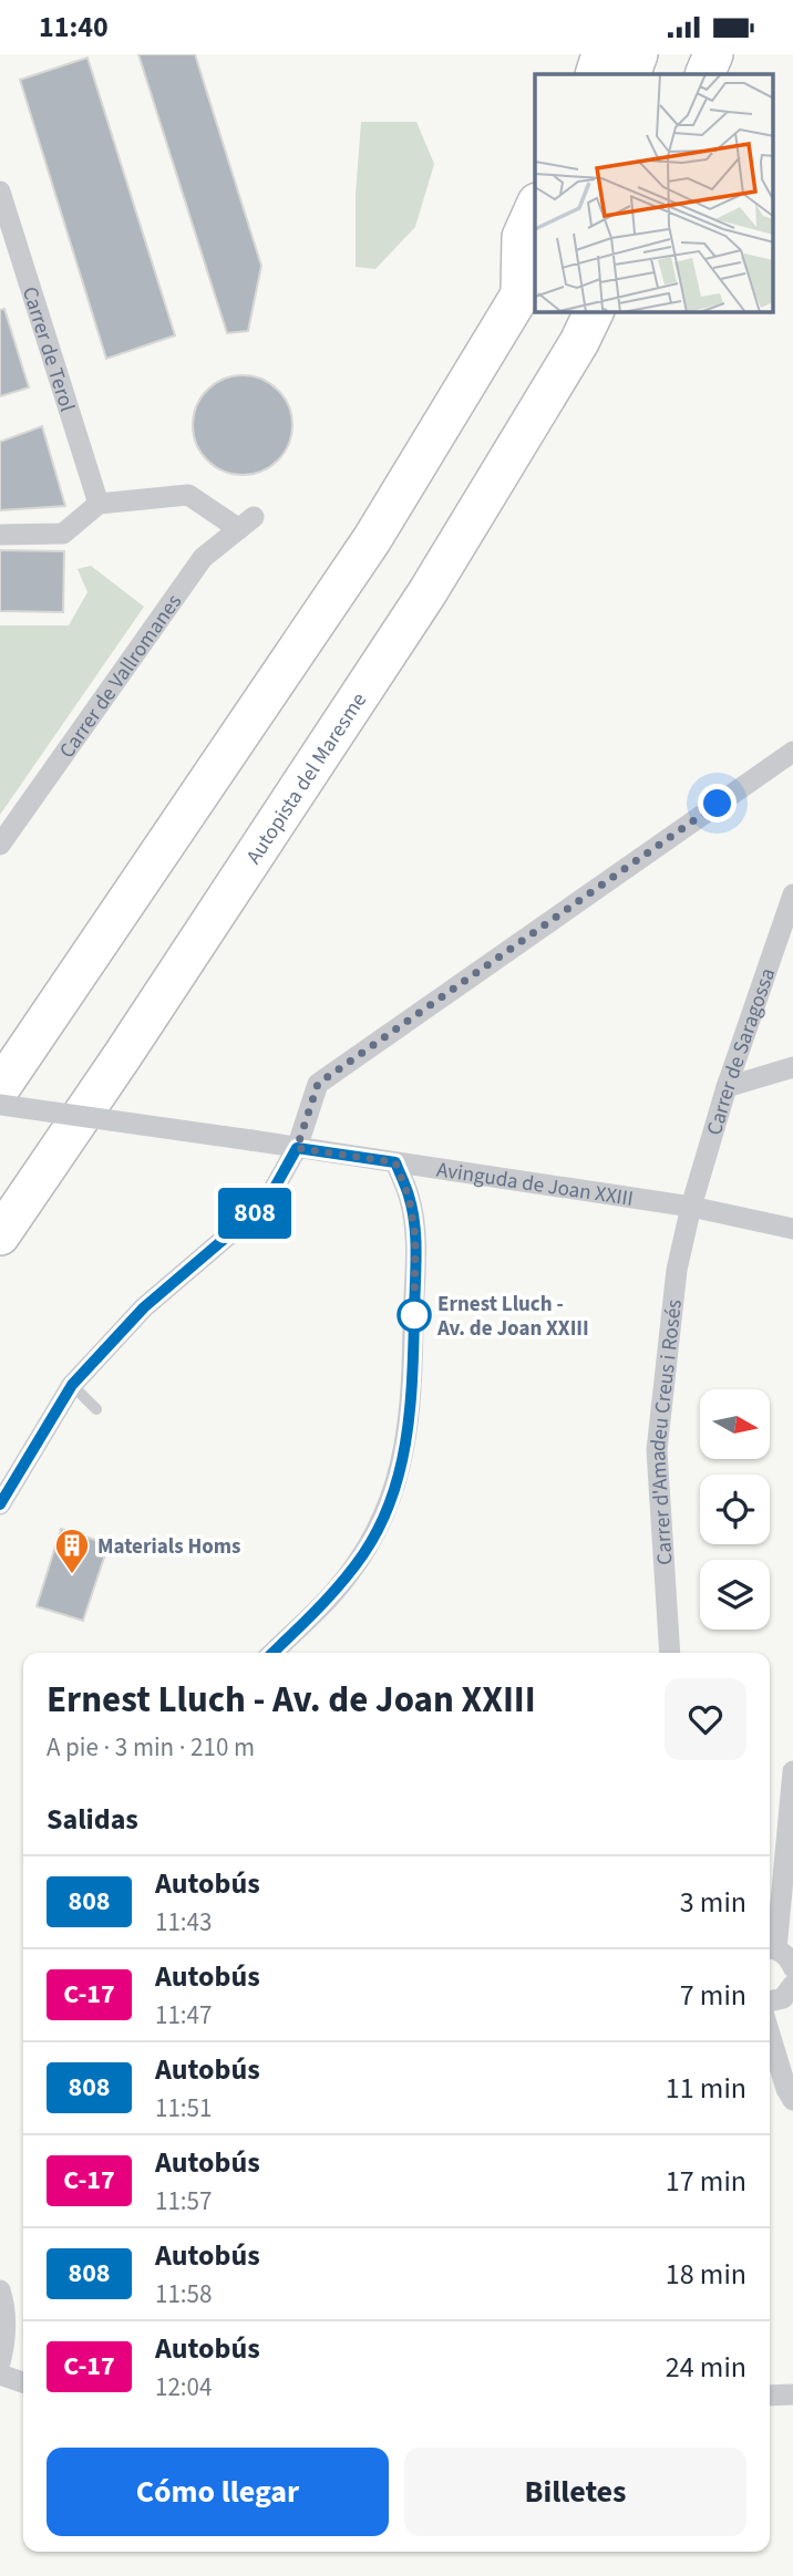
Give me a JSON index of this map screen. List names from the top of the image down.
{
  "streets": {
    "highway": ["Autopista del Maresme"],
    "street": [
      "Carrer de Terol",
      "Carrer de Vallromanes",
      "Carrer de Saragossa",
      "Avinguda de Joan XXIII",
      "Carrer d'Amadeu Creus i Rosés"
    ]
  },
  "crossings": [
    ["Carrer de Terol", "Carrer de Vallromanes"],
    ["Carrer de Saragossa", "Avinguda de Joan XXIII"],
    ["Carrer de Saragossa", "Carrer d'Amadeu Creus i Rosés"],
    ["Avinguda de Joan XXIII", "Carrer d'Amadeu Creus i Rosés"]
  ],
  "places": {
    "other": ["Ernest Lluch - Av. de Joan XXIII"],
    "building": ["Materials Homs"]
  },
  "lines": ["bus line 808"],
  "north": "right",
  "page": {
    "status": "11:40",
    "on_map": "808",
    "heading": [
      ["Ernest Lluch - Av. de Joan XXIII", "A pie · 3 min · 210 m"],
      "Salidas"
    ],
    "list": [
      {
        "mark": "808",
        "name": "Autobús",
        "note": "11:43",
        "value": "3 min"
      },
      {
        "mark": "C-17",
        "name": "Autobús",
        "note": "11:47",
        "value": "7 min"
      },
      {
        "mark": "808",
        "name": "Autobús",
        "note": "11:51",
        "value": "11 min"
      },
      {
        "mark": "C-17",
        "name": "Autobús",
        "note": "11:57",
        "value": "17 min"
      },
      {
        "mark": "808",
        "name": "Autobús",
        "note": "11:58",
        "value": "18 min"
      },
      {
        "mark": "C-17",
        "name": "Autobús",
        "note": "12:04",
        "value": "24 min"
      }
    ],
    "buttons": ["Cómo llegar", "Billetes"]
  }
}
